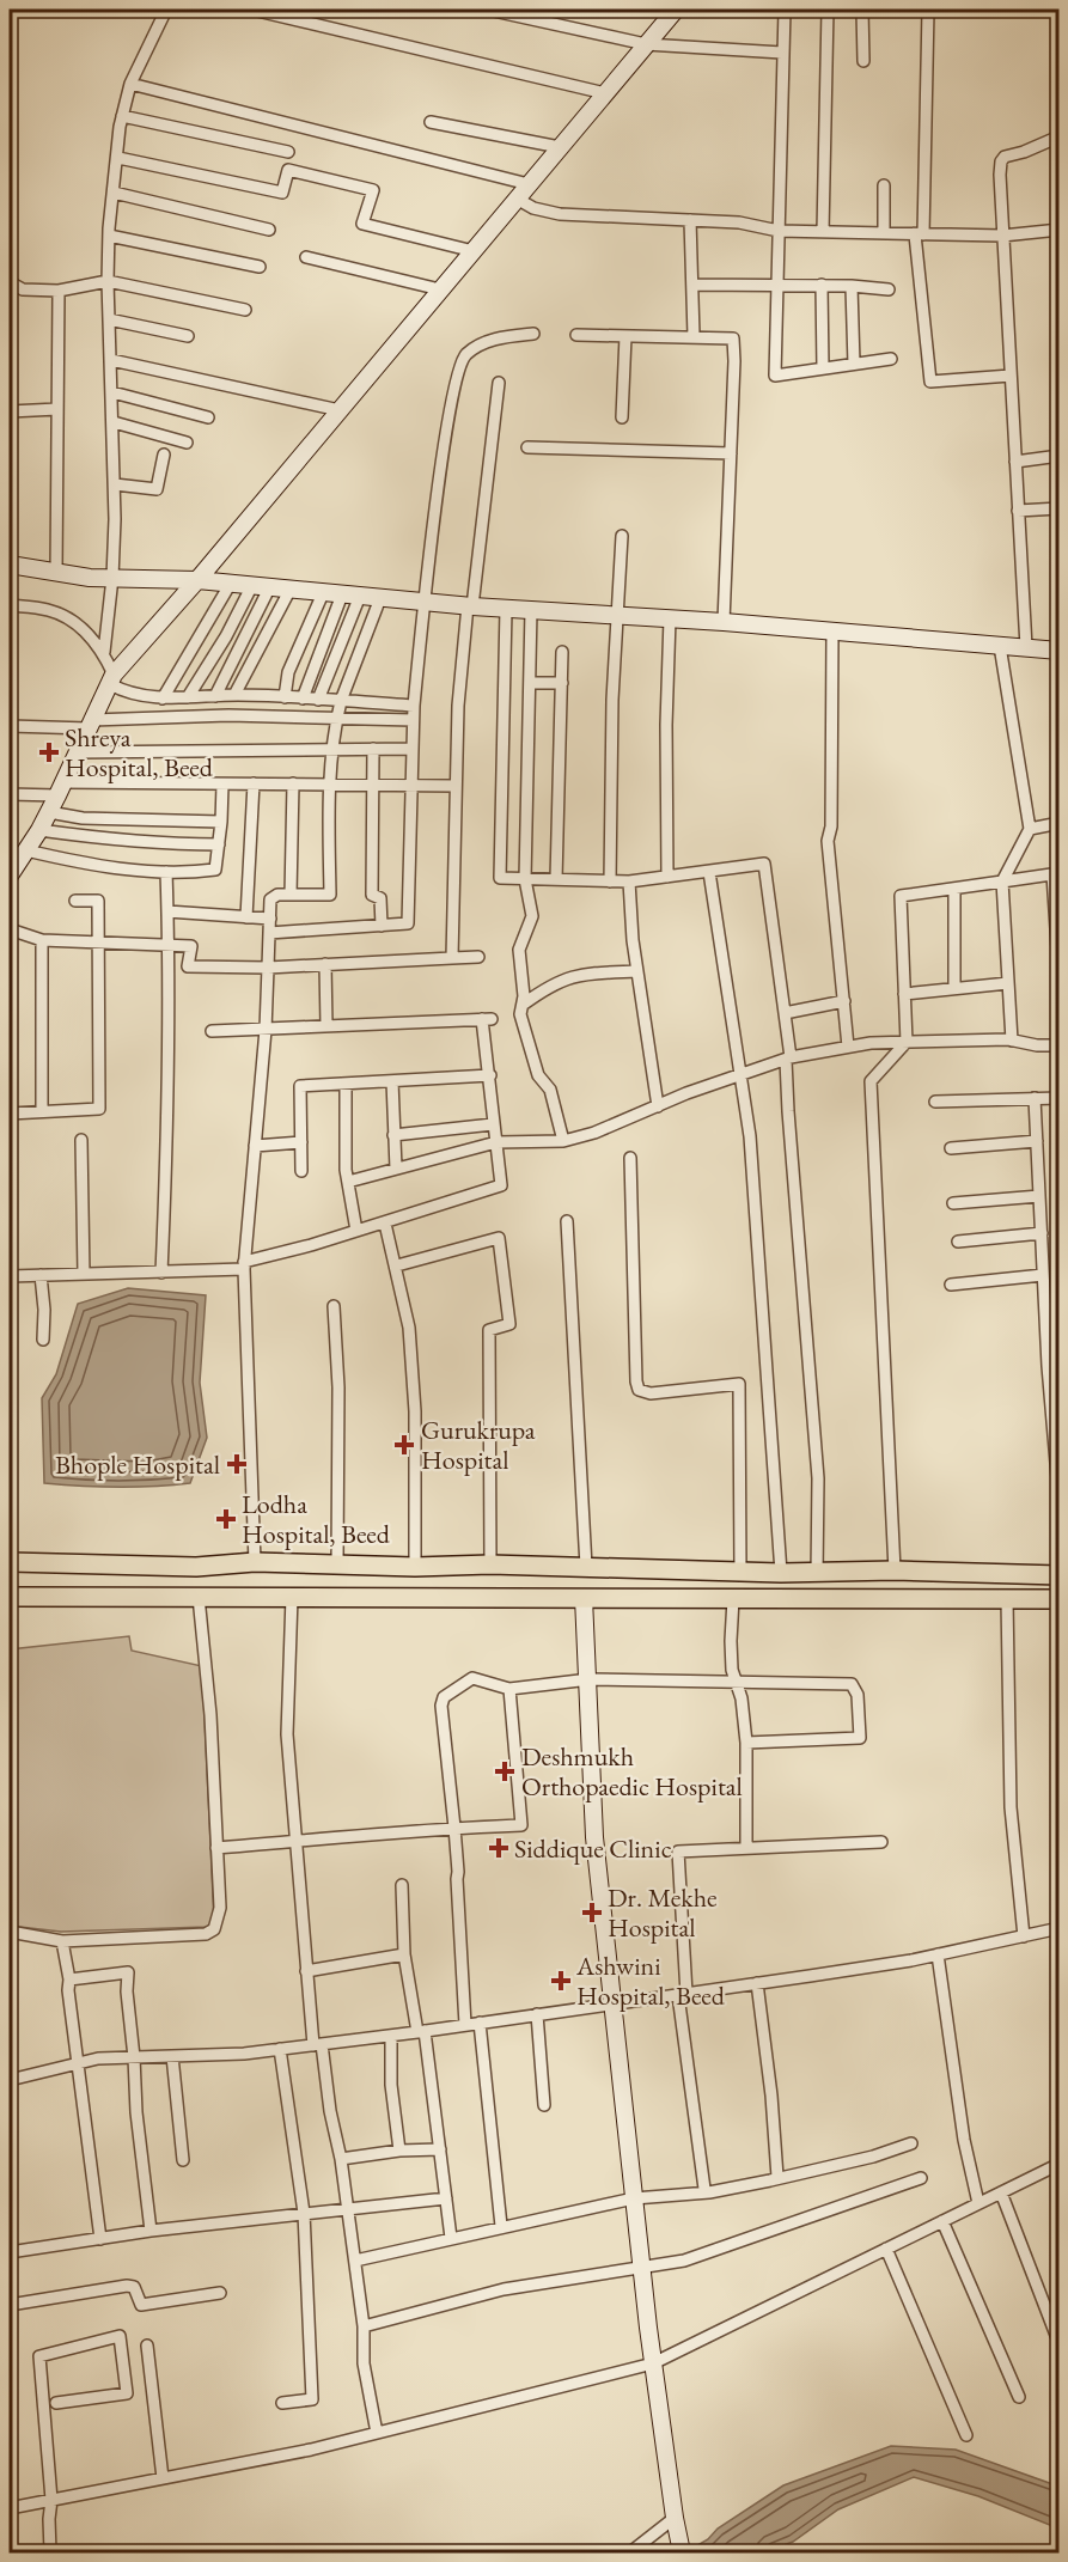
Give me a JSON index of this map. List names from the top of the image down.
{
  "places": {
    "health": [
      "Shreya Hospital, Beed",
      "Gurukrupa Hospital",
      "Bhople Hospital",
      "Lodha Hospital, Beed",
      "Deshmukh Orthopaedic Hospital",
      "Siddique Clinic",
      "Dr. Mekhe Hospital",
      "Ashwini Hospital, Beed"
    ]
  }
}
